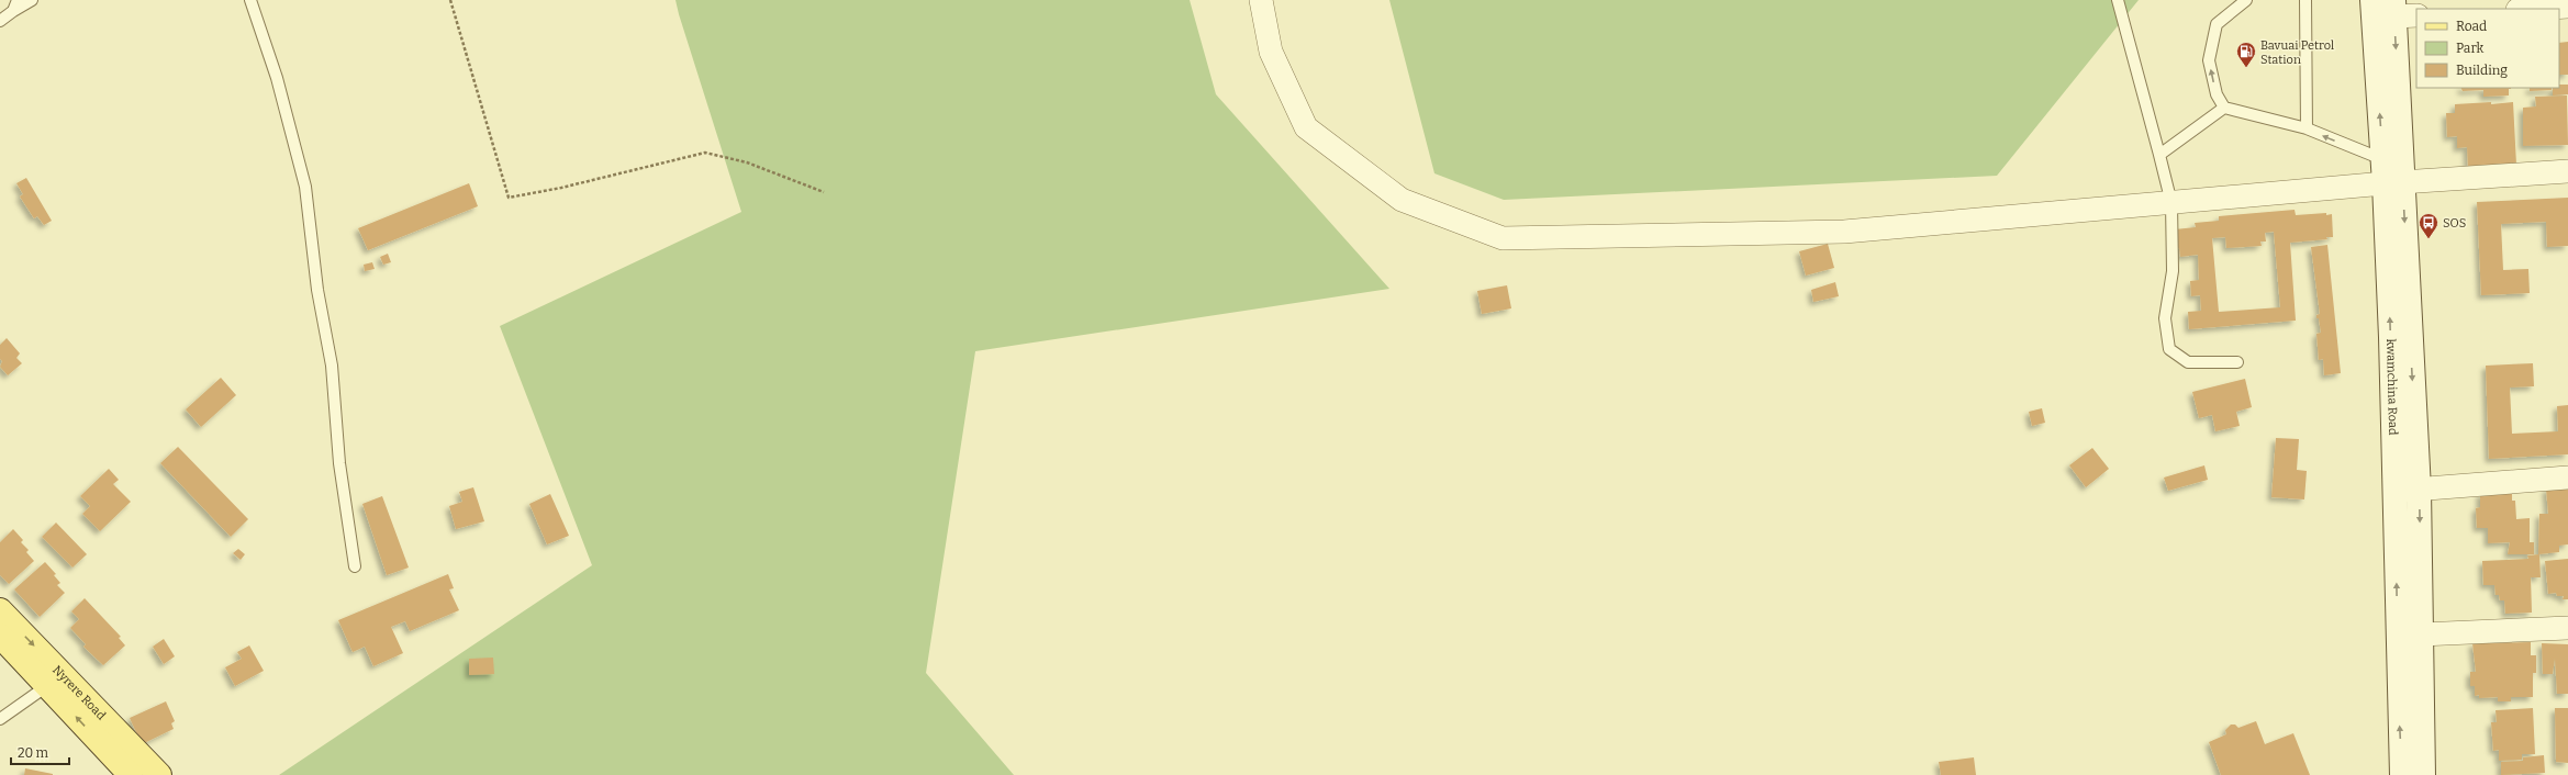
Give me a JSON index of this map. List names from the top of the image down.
{
  "streets": {
    "main road": ["kwamchina Road", "Nyrere Road"]
  },
  "places": {
    "fuel station": ["Bavuai Petrol Station"],
    "bus stop": ["SOS"]
  },
  "legend": ["Road", "Park", "Building"],
  "scale_bar": "20 m"
}
